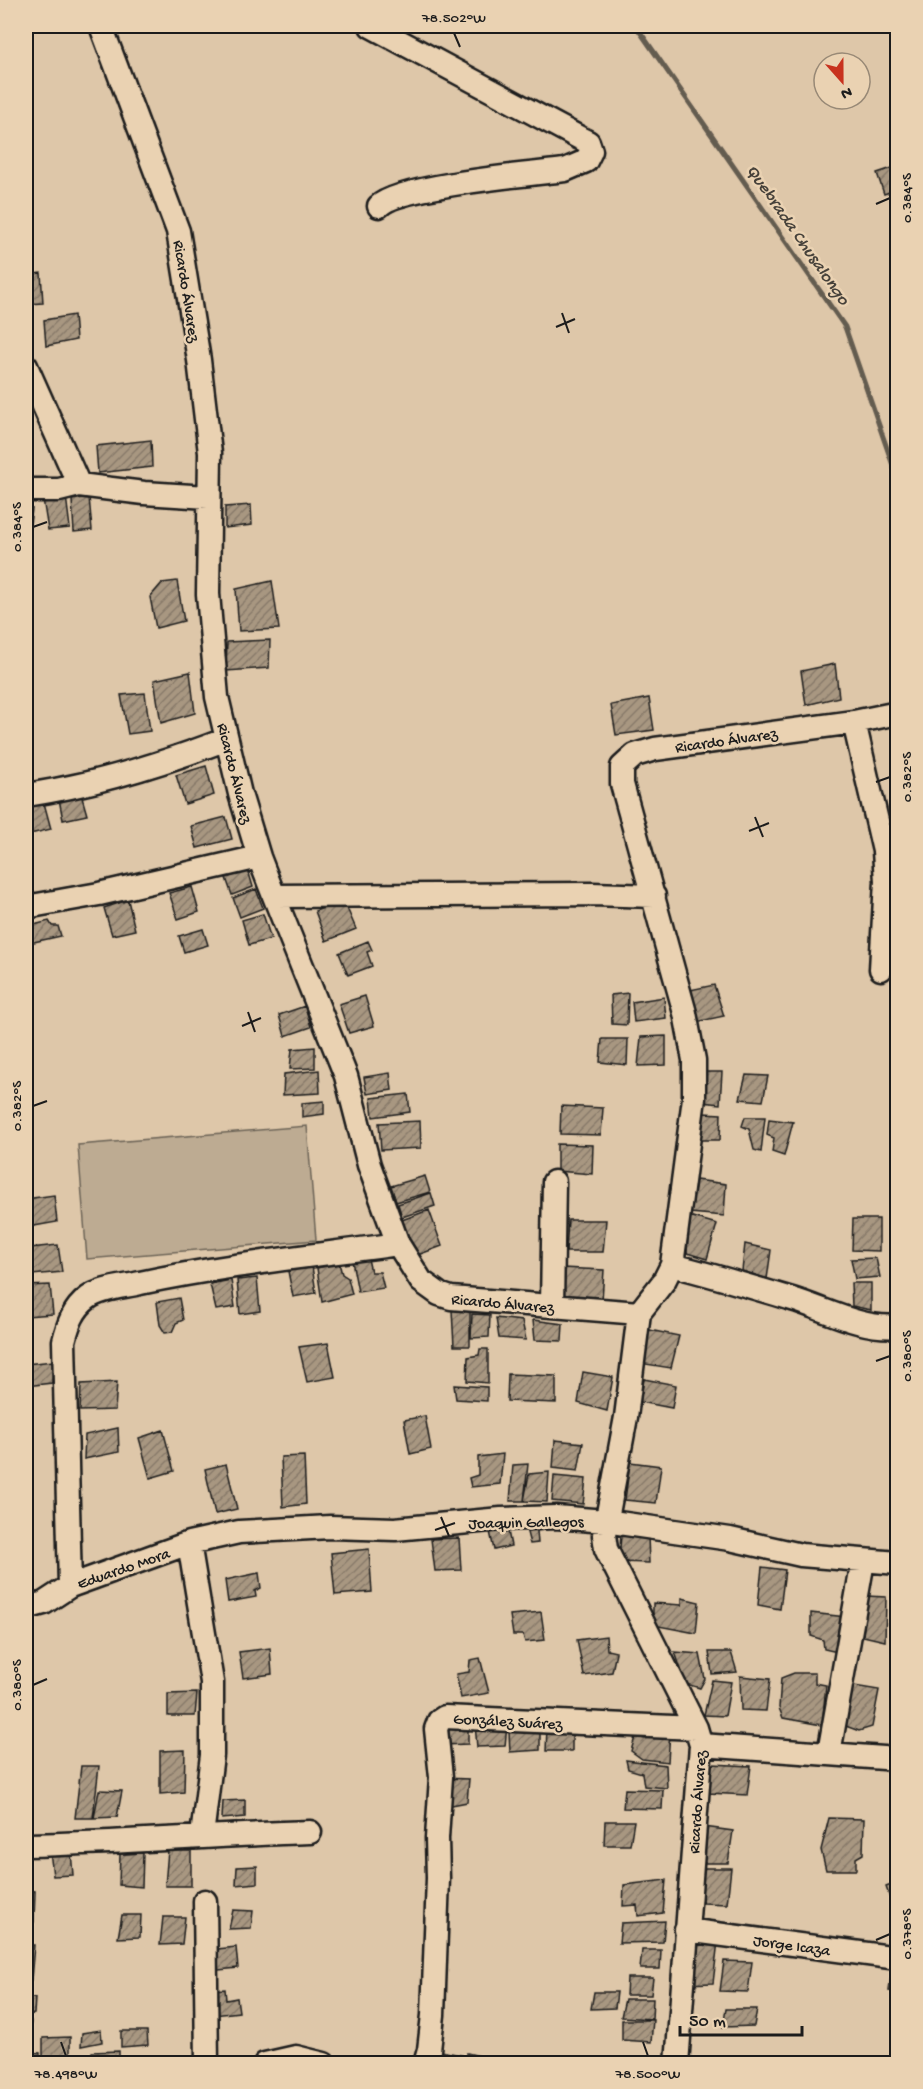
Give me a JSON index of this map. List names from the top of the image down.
{
  "streets": {
    "street": [
      "Ricardo Álvarez",
      "Joaquin Gallegos",
      "Eduardo Mora",
      "González Suárez",
      "Jorge Icaza"
    ]
  },
  "crossings": [
    ["Ricardo Álvarez", "Joaquin Gallegos"],
    ["Ricardo Álvarez", "González Suárez"],
    ["Ricardo Álvarez", "Jorge Icaza"],
    ["Joaquin Gallegos", "Eduardo Mora"]
  ],
  "water": ["Quebrada Chusalongo"],
  "scale_bar": "50 m",
  "north": "bottom",
  "coordinates": [
    "78.502°W",
    "0.384°S",
    "0.382°S",
    "0.380°S",
    "0.378°S",
    "78.498°W",
    "78.500°W"
  ]
}
